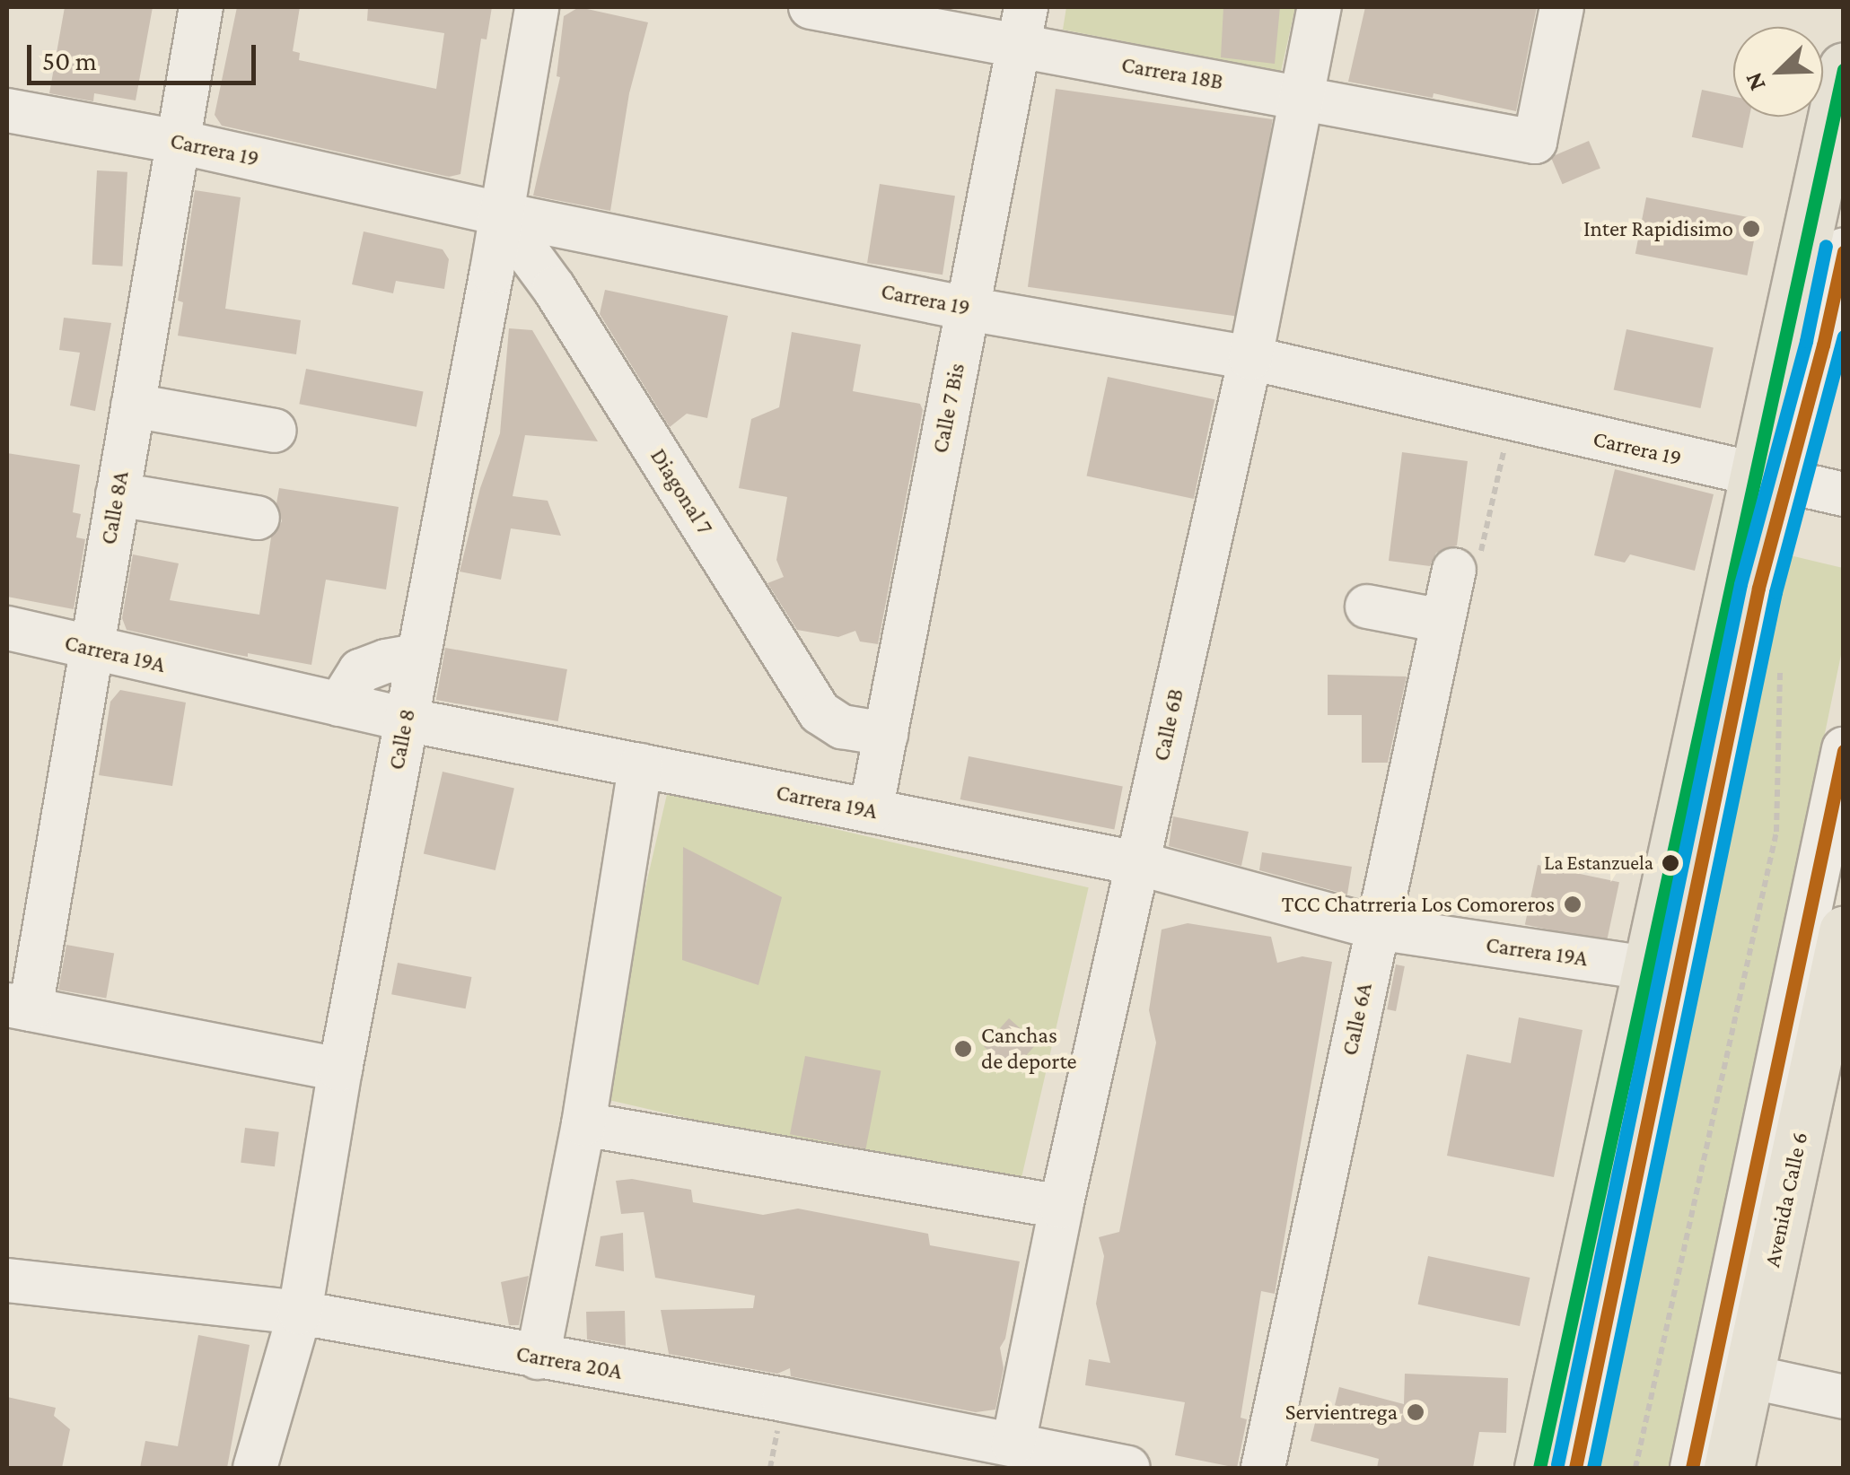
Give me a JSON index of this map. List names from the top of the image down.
{
  "streets": {
    "main road": ["Avenida Calle 6"],
    "street": [
      "Carrera 18B",
      "Carrera 19",
      "Calle 7 Bis",
      "Diagonal 7",
      "Calle 8A",
      "Carrera 19A",
      "Calle 6B",
      "Calle 8",
      "Calle 6A",
      "Carrera 20A"
    ]
  },
  "crossings": [
    ["Carrera 18B", "Calle 7 Bis"],
    ["Carrera 18B", "Calle 6B"],
    ["Carrera 19", "Calle 7 Bis"],
    ["Carrera 19", "Diagonal 7"],
    ["Carrera 19", "Calle 8A"],
    ["Carrera 19", "Calle 6B"],
    ["Carrera 19", "Calle 8"],
    ["Calle 7 Bis", "Diagonal 7"],
    ["Calle 7 Bis", "Carrera 19A"],
    ["Diagonal 7", "Calle 8"],
    ["Calle 8A", "Carrera 19A"],
    ["Carrera 19A", "Calle 6B"],
    ["Carrera 19A", "Calle 8"],
    ["Carrera 19A", "Calle 6A"],
    ["Calle 6B", "Carrera 20A"],
    ["Calle 8", "Carrera 20A"]
  ],
  "places": [
    "Inter Rapidisimo",
    "La Estanzuela",
    "TCC Chatrreria Los Comoreros",
    "Canchas de deporte",
    "Servientrega"
  ],
  "scale_bar": "50 m",
  "north": "bottom left"
}
